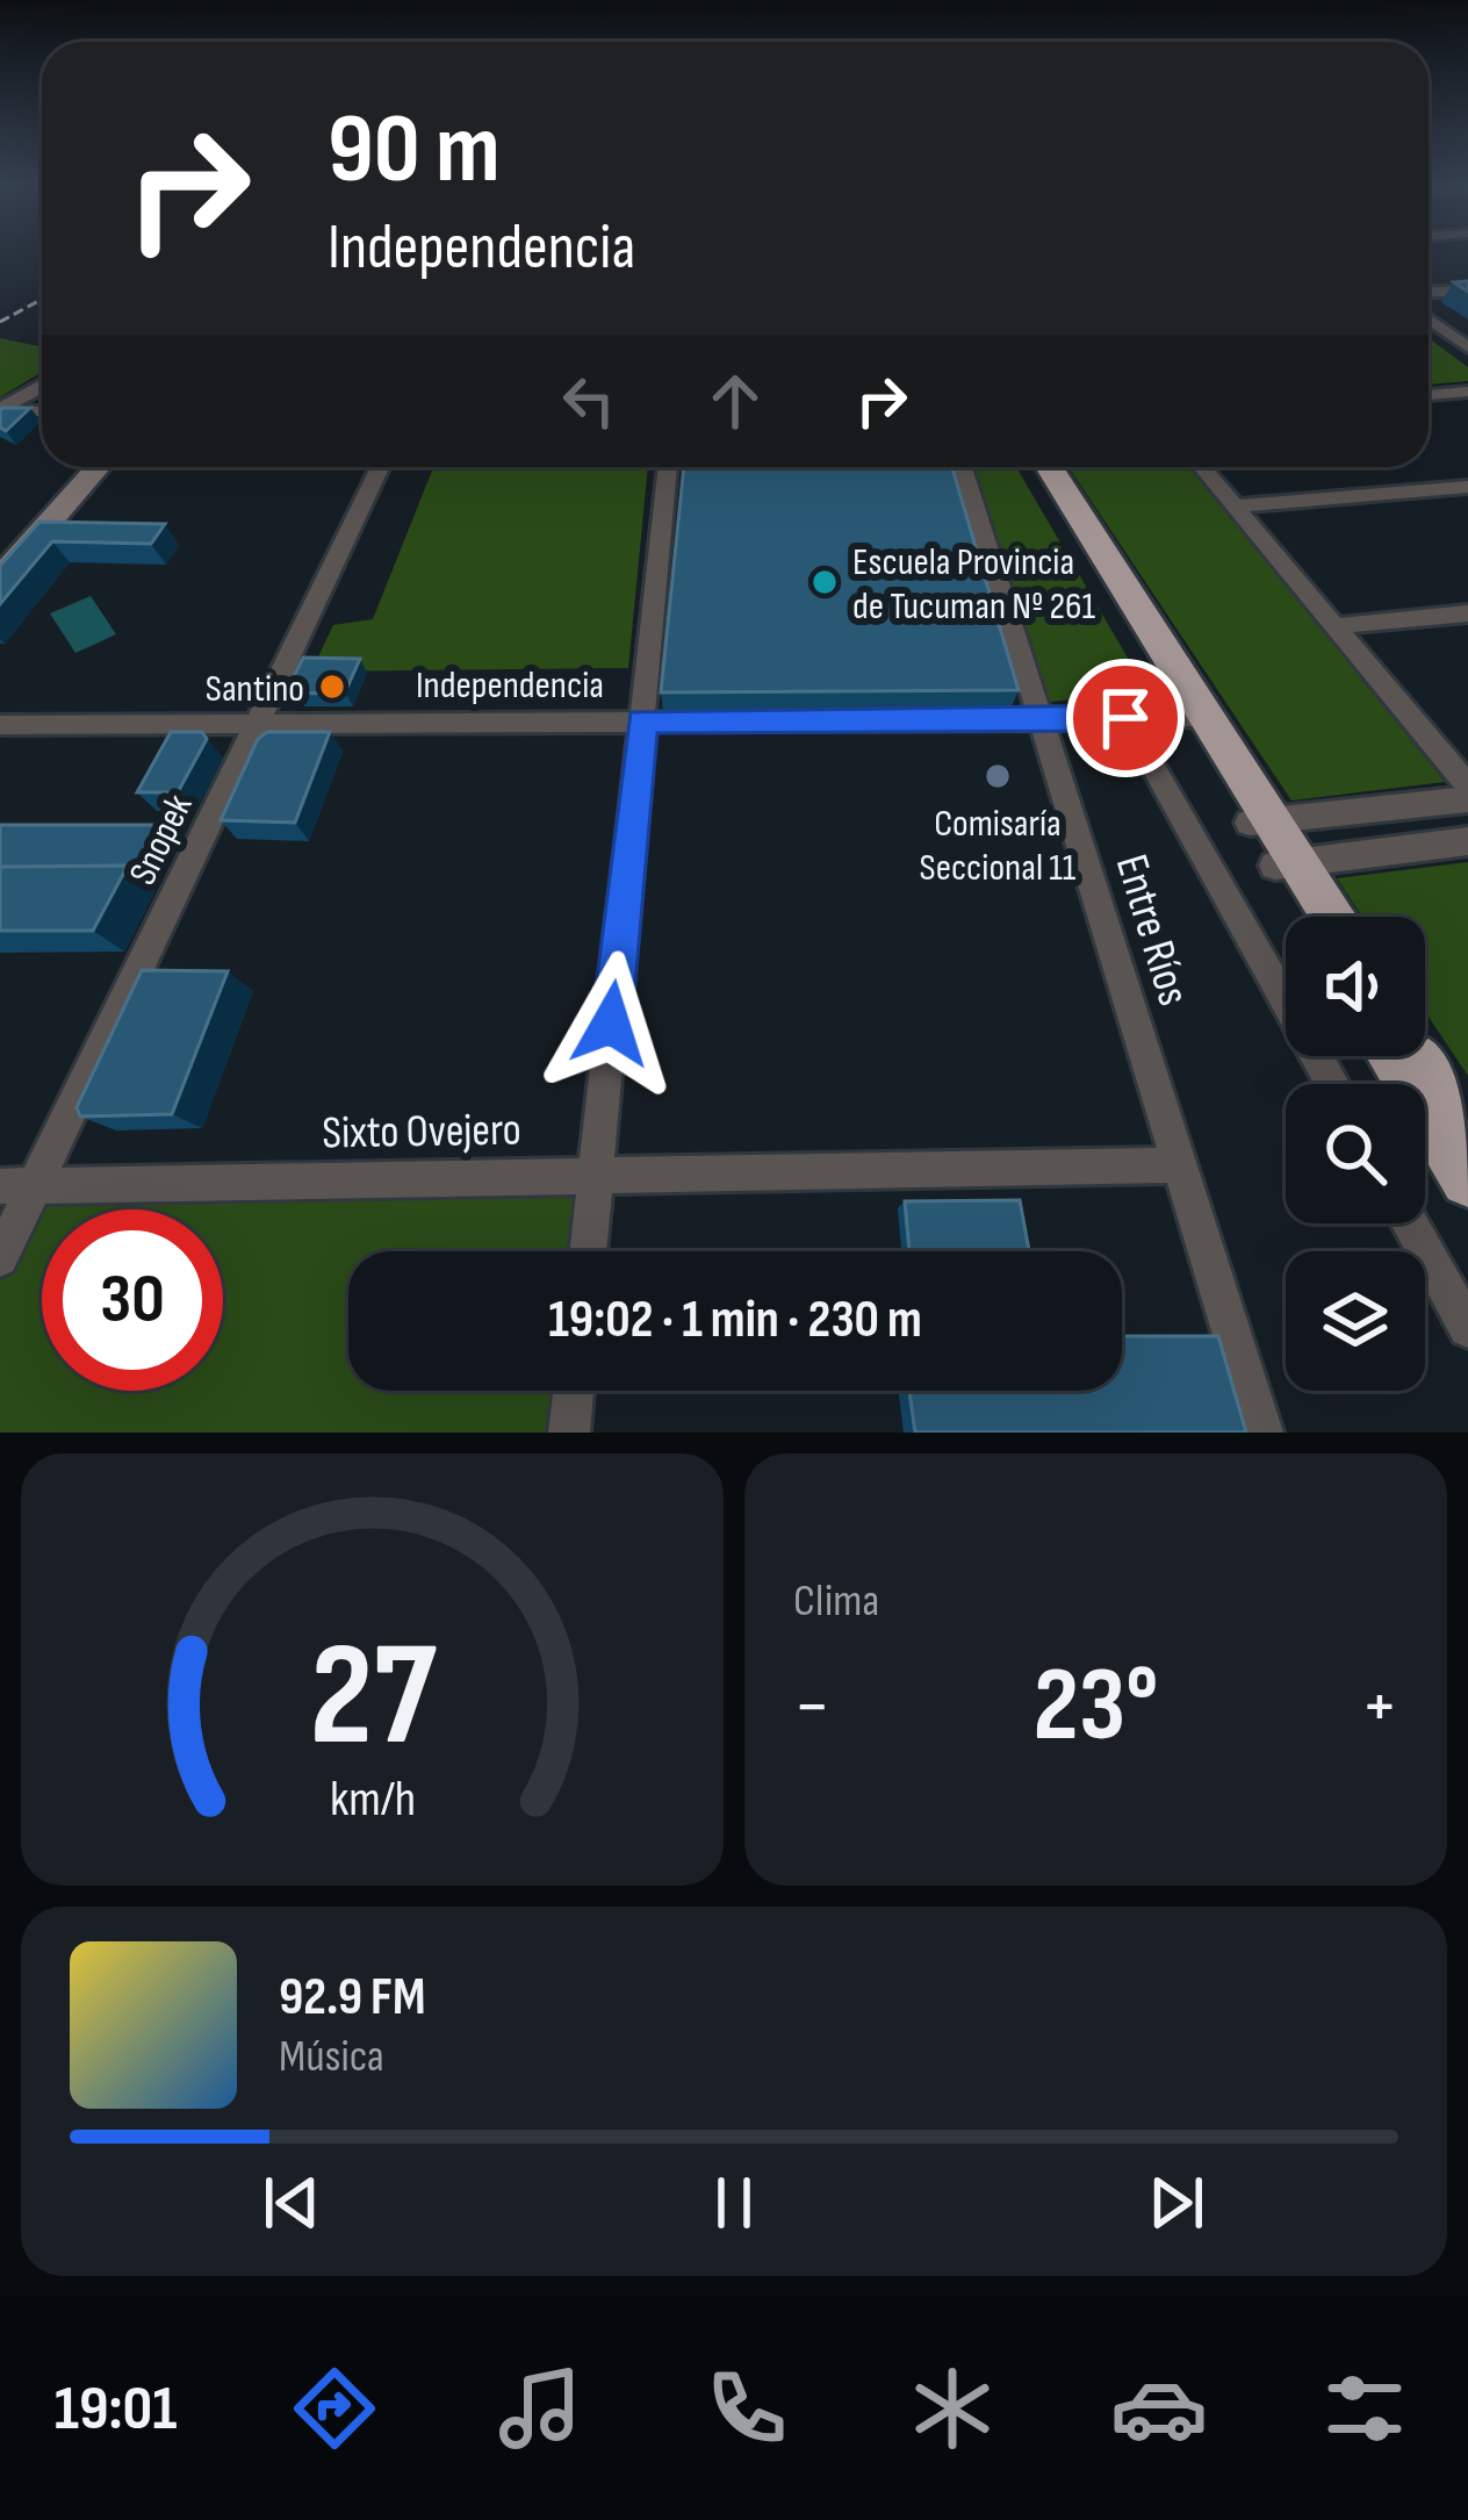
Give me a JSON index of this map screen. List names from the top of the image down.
{
  "streets": {
    "street": [
      "Independencia",
      "Snopek",
      "Entre Ríos",
      "Sixto Ovejero"
    ]
  },
  "crossings": [
    ["Independencia", "Snopek"],
    ["Independencia", "Entre Ríos"],
    ["Snopek", "Sixto Ovejero"],
    ["Entre Ríos", "Sixto Ovejero"]
  ],
  "places": ["Escuela Provincia de Tucuman Nº 261", "Santino", "Comisaría Seccional 11"],
  "page": {
    "turn": ["90 m", "Independencia"],
    "limit": "30",
    "trip": "19:02 · 1 min · 230 m",
    "tile": "Clima",
    "heat": ["−", "23°", "+"],
    "song": ["92.9 FM", "Música"],
    "tabs": "19:01",
    "gauge": ["27", "km/h"]
  }
}
